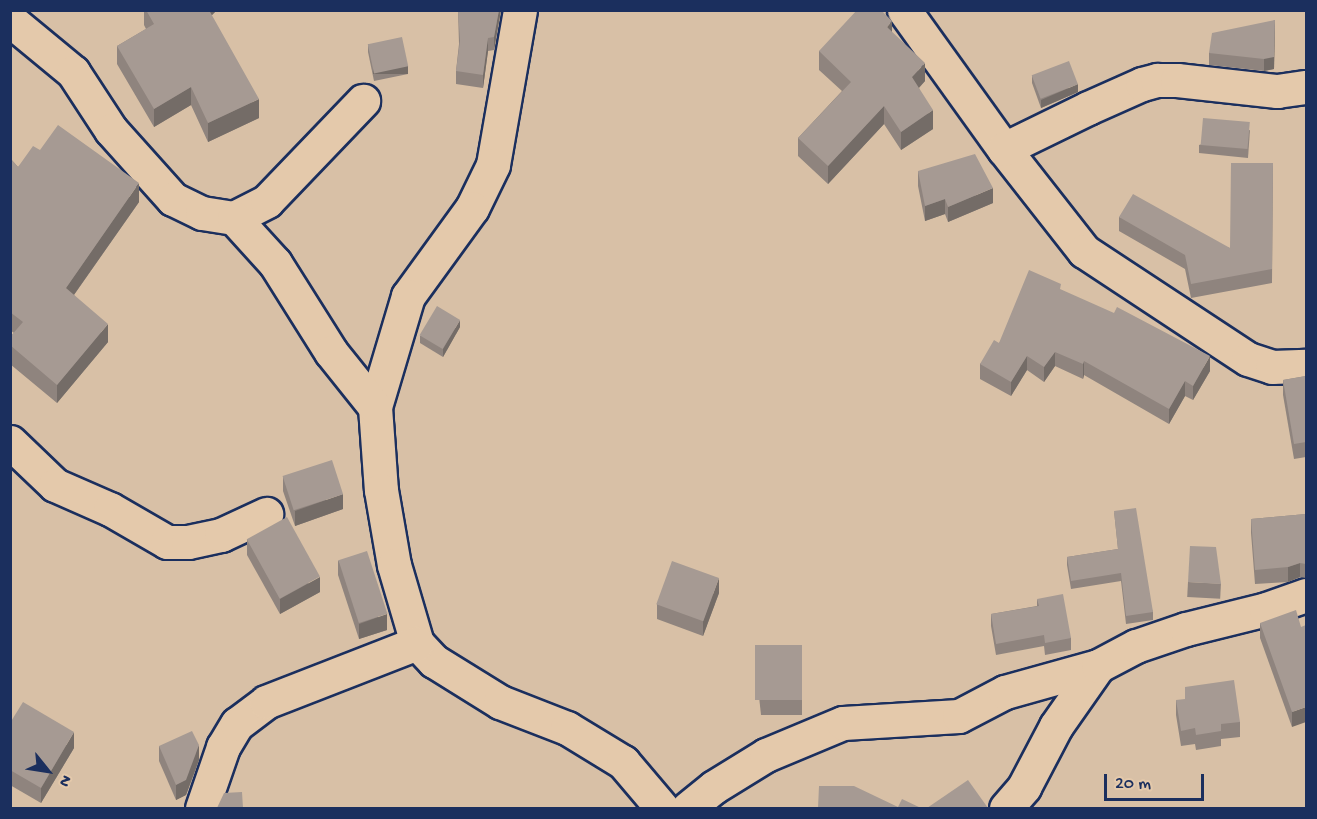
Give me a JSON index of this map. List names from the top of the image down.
{
  "scale_bar": "20 m",
  "north": "bottom right"
}
